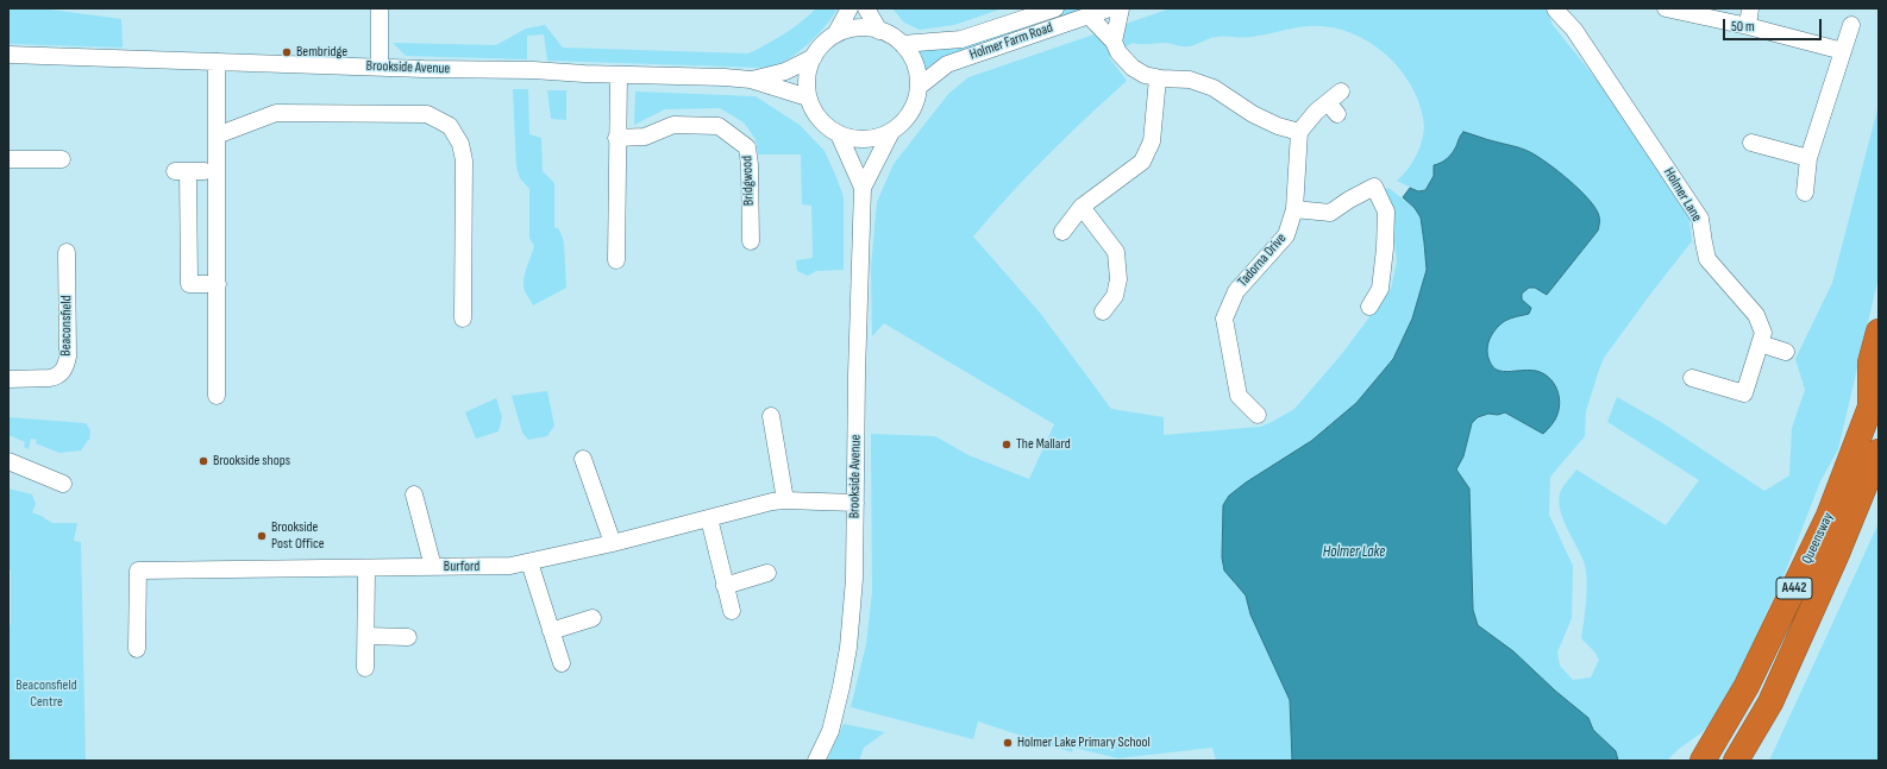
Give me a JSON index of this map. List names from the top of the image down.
{
  "streets": {
    "highway": ["Queensway", "A442"],
    "street": [
      "Holmer Farm Road",
      "Brookside Avenue",
      "Bridgwood",
      "Holmer Lane",
      "Tadorna Drive",
      "Beaconsfield",
      "Burford"
    ]
  },
  "crossings": [
    ["Holmer Farm Road", "Brookside Avenue"],
    ["Brookside Avenue", "Burford"],
    ["Queensway", "A442"]
  ],
  "water": ["Holmer Lake"],
  "parks": ["Beaconsfield Centre"],
  "places": [
    "Bembridge",
    "The Mallard",
    "Brookside shops",
    "Brookside Post Office",
    "Holmer Lake Primary School"
  ],
  "scale_bar": "50 m"
}
